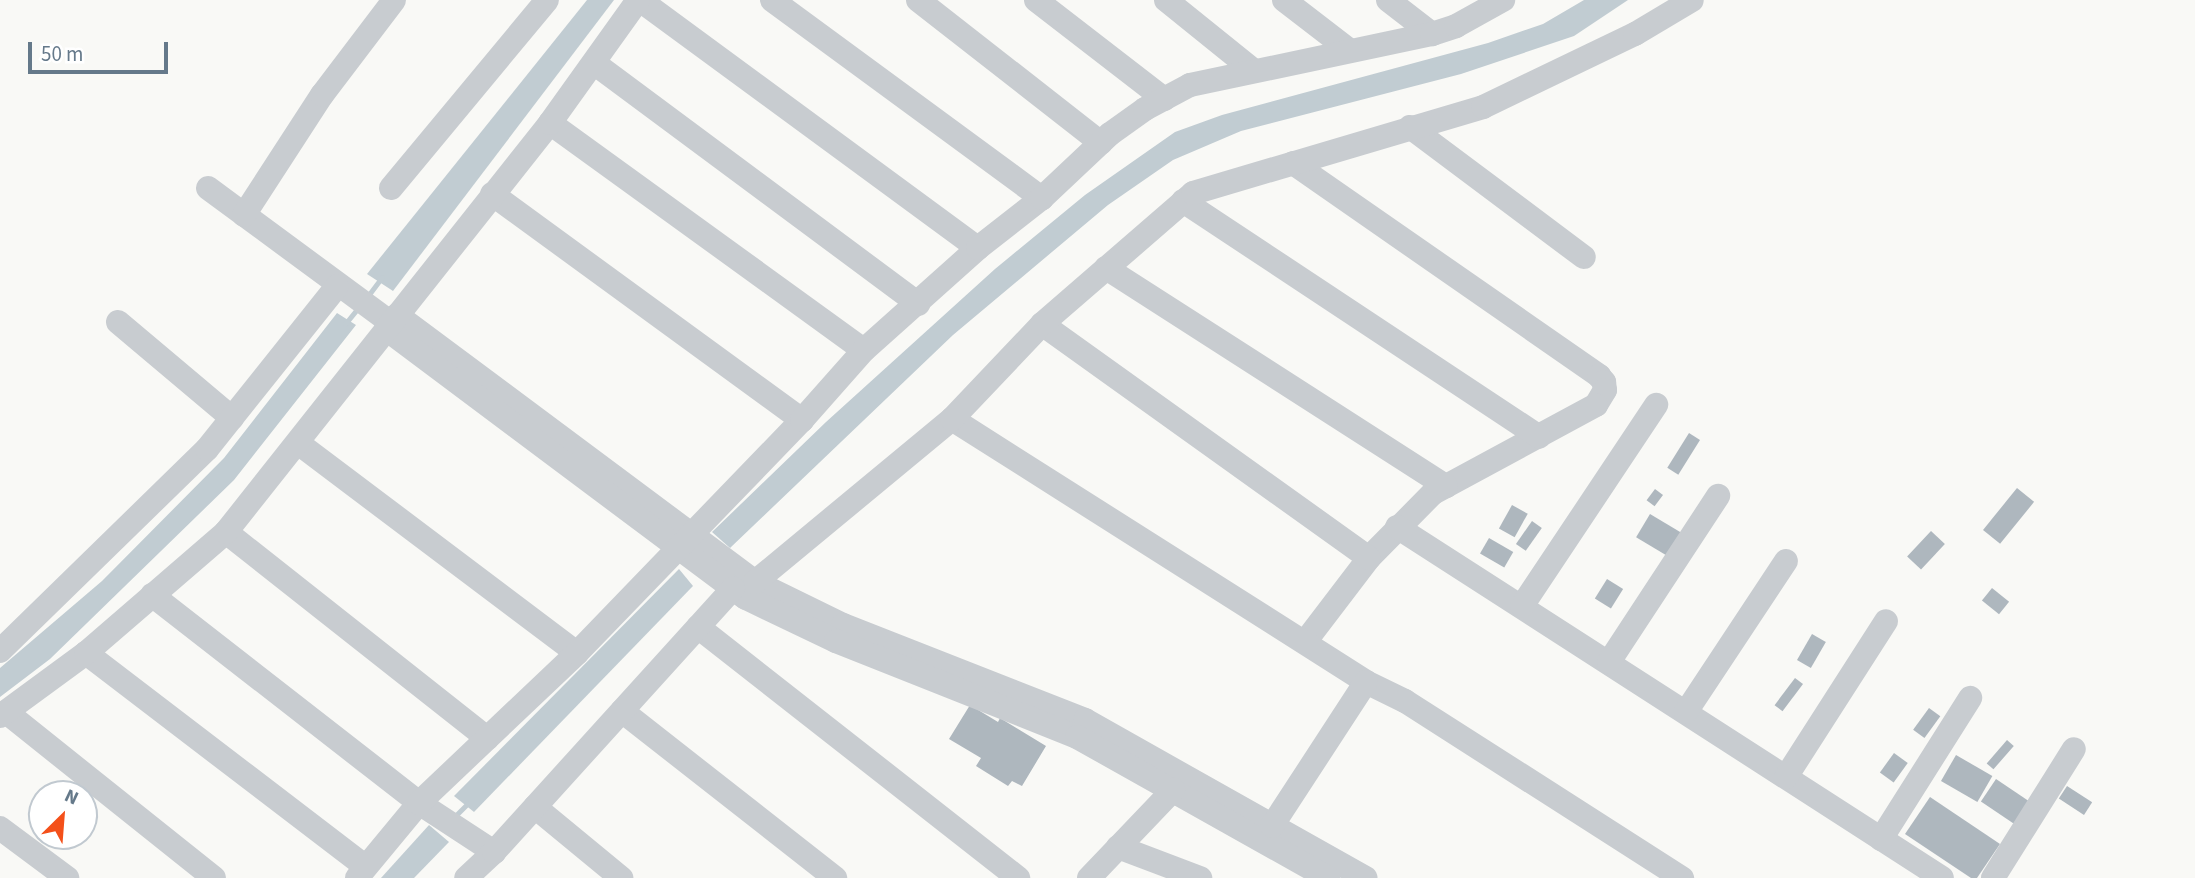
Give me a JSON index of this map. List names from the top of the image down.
{
  "scale_bar": "50 m",
  "north": "top right"
}
